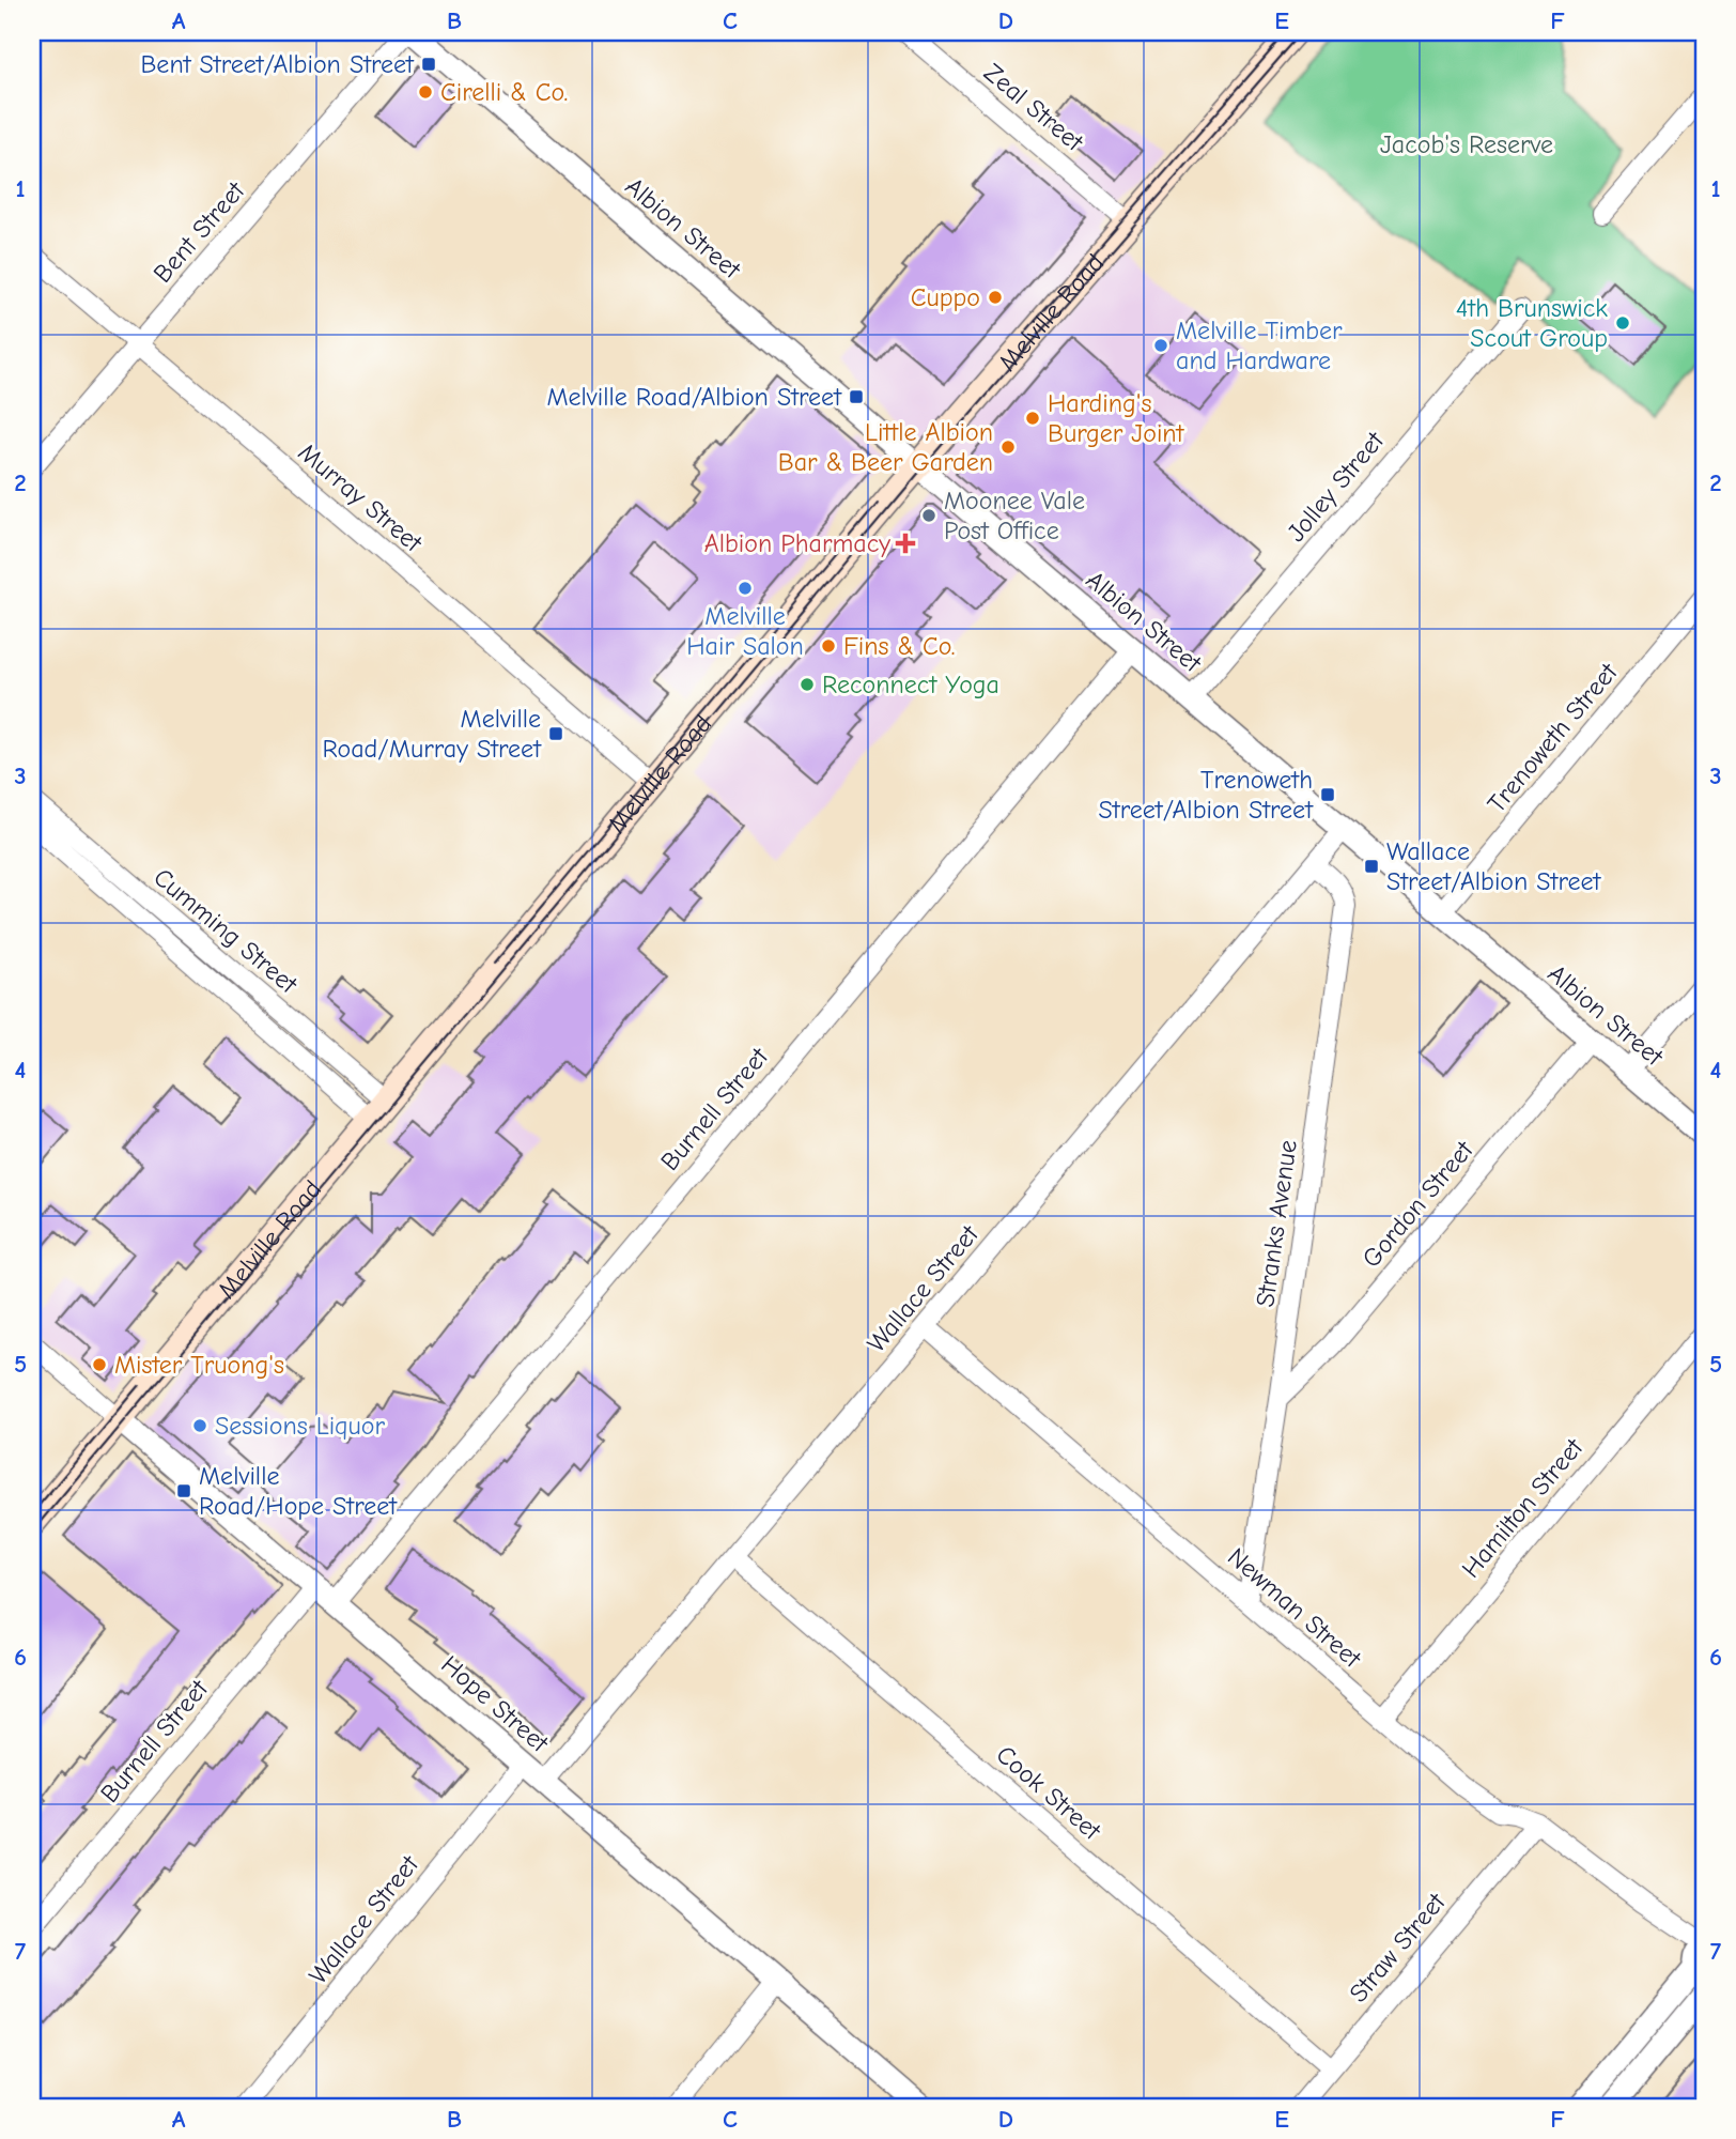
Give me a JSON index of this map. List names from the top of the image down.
{
  "streets": {
    "main road": ["Melville Road"],
    "street": [
      "Zeal Street",
      "Albion Street",
      "Bent Street",
      "Jolley Street",
      "Murray Street",
      "Trenoweth Street",
      "Cumming Street",
      "Burnell Street",
      "Gordon Street",
      "Stranks Avenue",
      "Wallace Street",
      "Hamilton Street",
      "Newman Street",
      "Hope Street",
      "Cook Street",
      "Straw Street"
    ]
  },
  "crossings": [
    ["Zeal Street", "Melville Road"],
    ["Albion Street", "Melville Road"],
    ["Albion Street", "Jolley Street"],
    ["Albion Street", "Trenoweth Street"],
    ["Albion Street", "Burnell Street"],
    ["Albion Street", "Gordon Street"],
    ["Albion Street", "Wallace Street"],
    ["Bent Street", "Murray Street"],
    ["Melville Road", "Murray Street"],
    ["Melville Road", "Cumming Street"],
    ["Melville Road", "Hope Street"],
    ["Burnell Street", "Hope Street"],
    ["Gordon Street", "Stranks Avenue"],
    ["Stranks Avenue", "Wallace Street"],
    ["Stranks Avenue", "Newman Street"],
    ["Wallace Street", "Newman Street"],
    ["Wallace Street", "Hope Street"],
    ["Wallace Street", "Cook Street"],
    ["Hamilton Street", "Newman Street"],
    ["Newman Street", "Straw Street"],
    ["Cook Street", "Straw Street"]
  ],
  "parks": ["Jacob's Reserve"],
  "places": {
    "transit": [
      "Bent Street/Albion Street",
      "Melville Road/Albion Street",
      "Melville Road/Murray Street",
      "Trenoweth Street/Albion Street",
      "Wallace Street/Albion Street",
      "Melville Road/Hope Street"
    ],
    "other": [
      "Cirelli & Co.",
      "Cuppo",
      "4th Brunswick Scout Group",
      "Melville Timber and Hardware",
      "Harding's Burger Joint",
      "Little Albion Bar & Beer Garden",
      "Moonee Vale Post Office",
      "Melville Hair Salon",
      "Fins & Co.",
      "Reconnect Yoga",
      "Mister Truong's",
      "Sessions Liquor"
    ],
    "health": ["Albion Pharmacy"]
  },
  "grid": {
    "columns": [
      "A",
      "B",
      "C",
      "D",
      "E",
      "F"
    ],
    "rows": [
      "1",
      "2",
      "3",
      "4",
      "5",
      "6",
      "7"
    ]
  }
}
